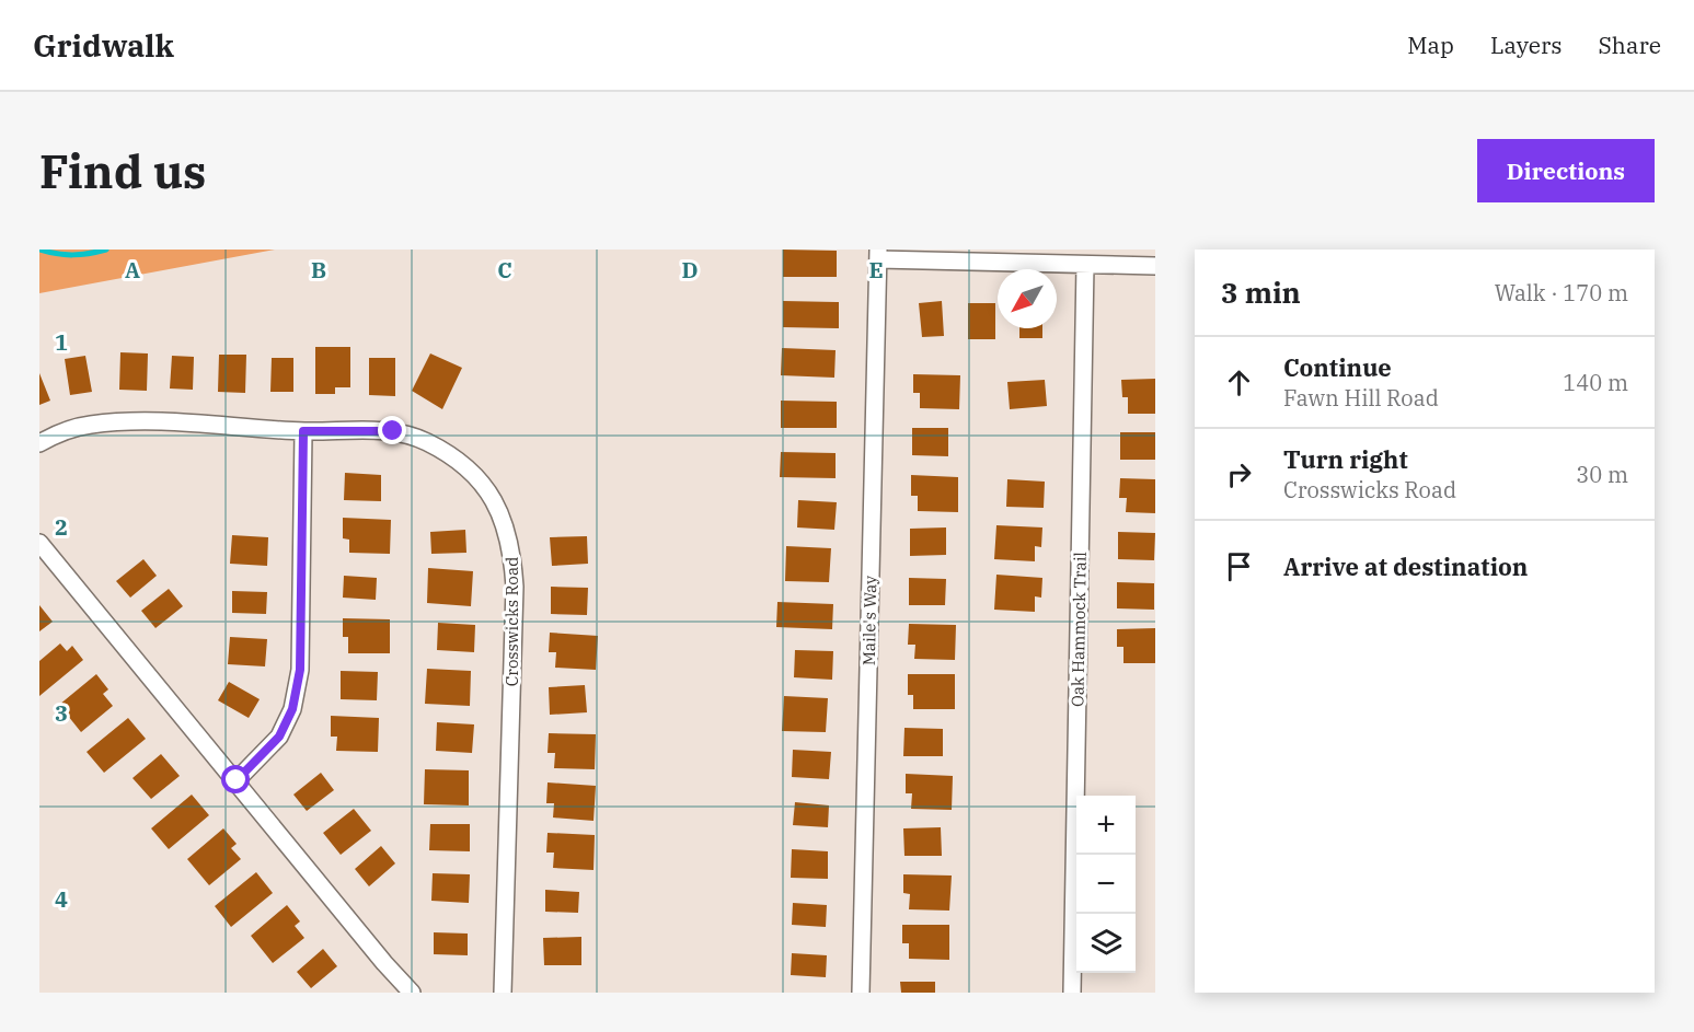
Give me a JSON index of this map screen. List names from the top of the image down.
{
  "streets": {
    "street": ["Maile's Way", "Crosswicks Road", "Oak Hammock Trail"]
  },
  "north": "bottom left",
  "page": {
    "header": "Gridwalk",
    "nav": ["Map", "Layers", "Share"],
    "buttons": "Directions",
    "title": "Find us",
    "heading": ["3 min", "Walk · 170 m"],
    "list": [
      ["Continue", "Fawn Hill Road", "140 m"],
      ["Turn right", "Crosswicks Road", "30 m"],
      "Arrive at destination"
    ],
    "map_buttons": ["+", "−"]
  },
  "grid": {
    "columns": [
      "A",
      "B",
      "C",
      "D",
      "E"
    ],
    "rows": [
      "1",
      "2",
      "3",
      "4"
    ]
  }
}
